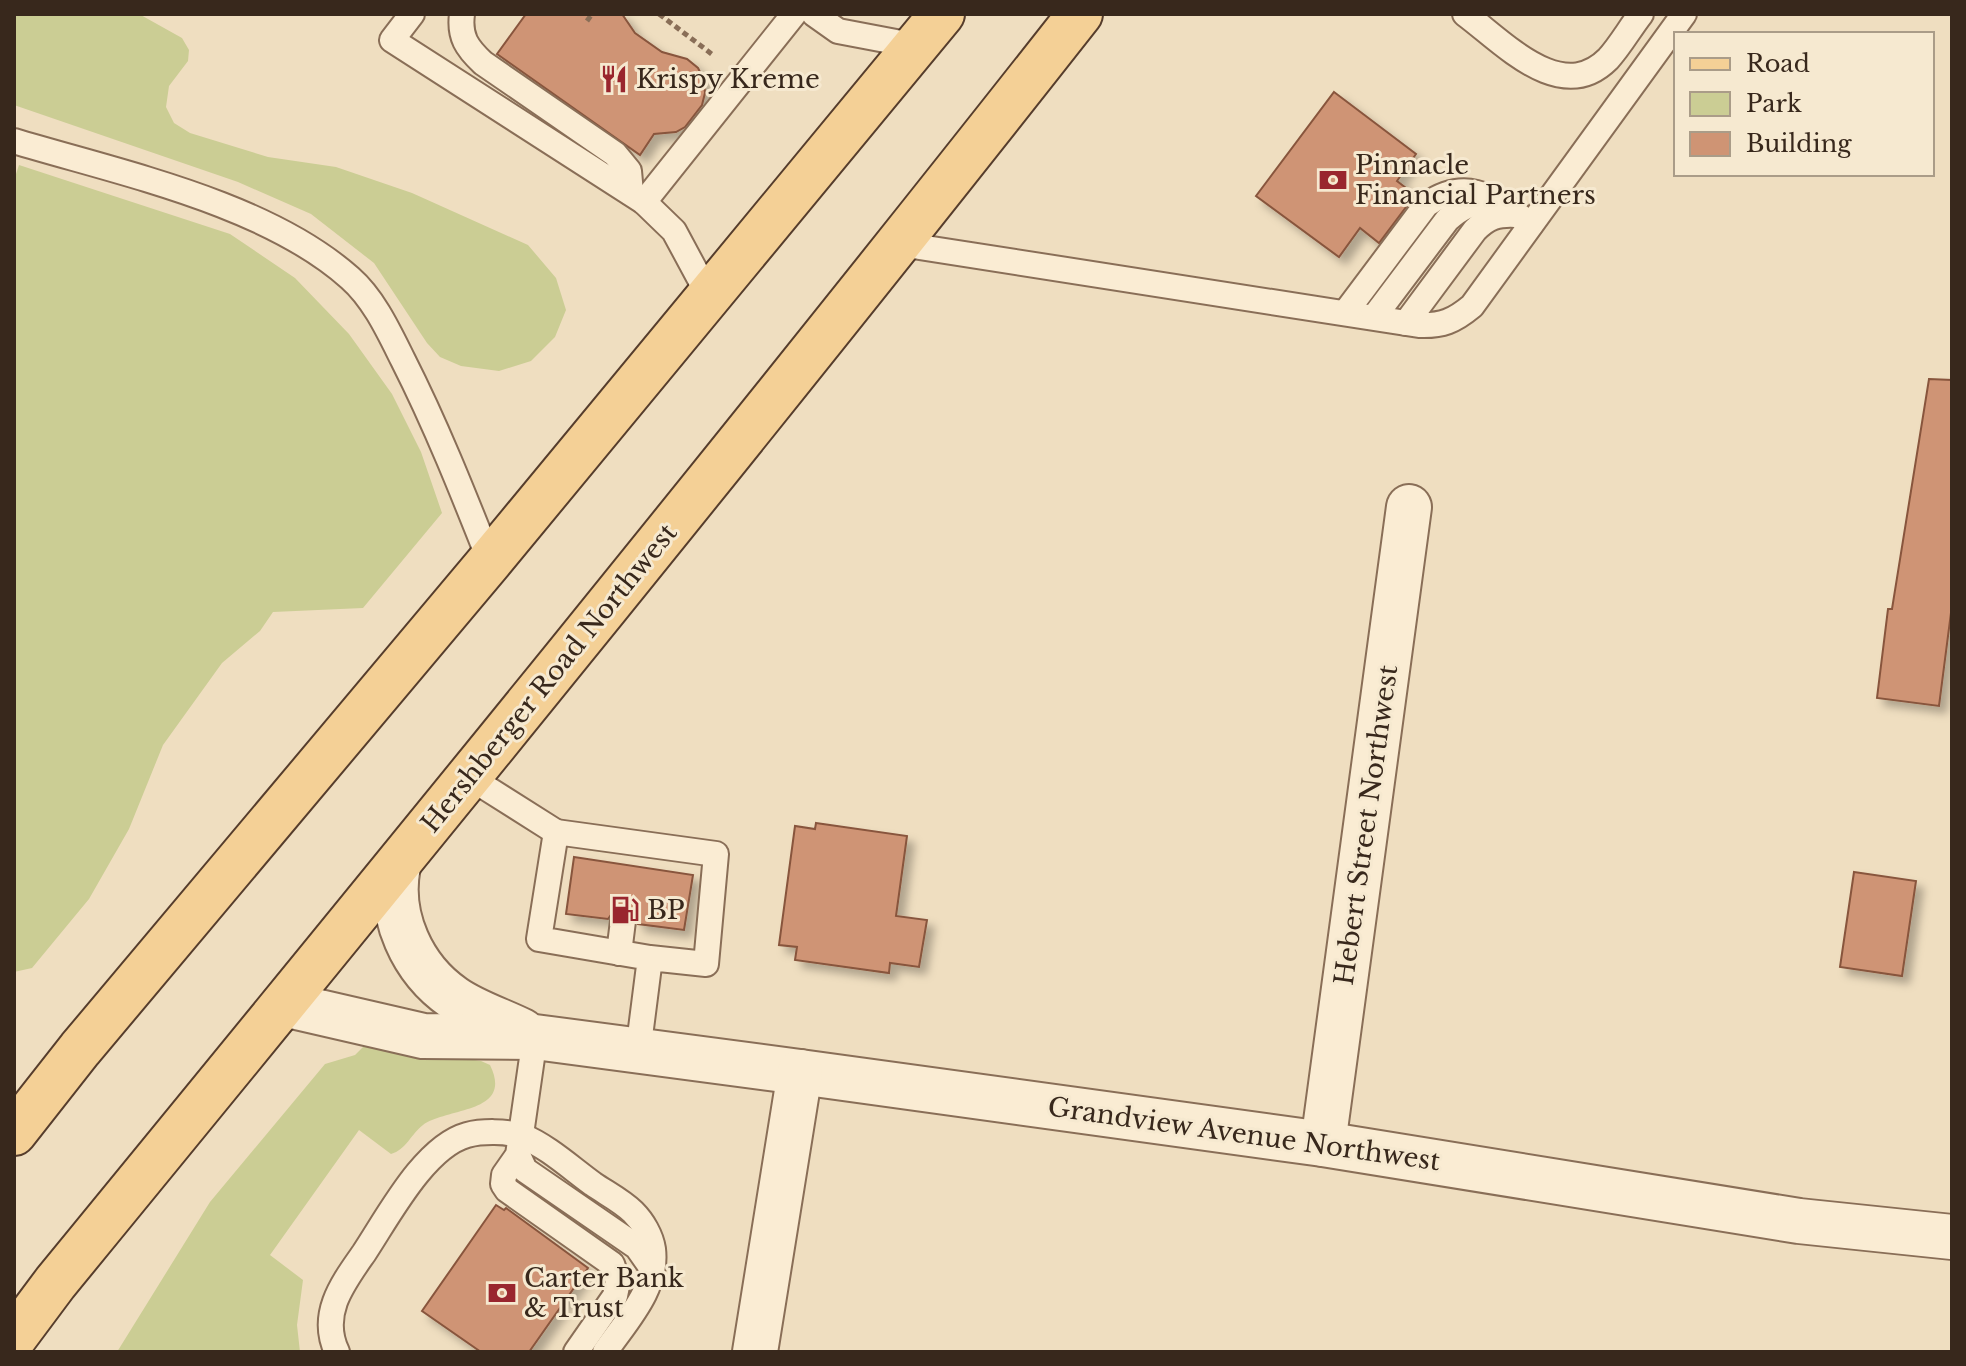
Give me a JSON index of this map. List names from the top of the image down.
{
  "streets": {
    "main road": ["Hershberger Road Northwest"],
    "street": ["Hebert Street Northwest", "Grandview Avenue Northwest"]
  },
  "crossings": [
    ["Hershberger Road Northwest", "Grandview Avenue Northwest"],
    ["Hebert Street Northwest", "Grandview Avenue Northwest"]
  ],
  "places": {
    "restaurant": ["Krispy Kreme"],
    "bank": ["Pinnacle Financial Partners", "Carter Bank & Trust"],
    "fuel station": ["BP"]
  },
  "legend": ["Road", "Park", "Building"]
}
